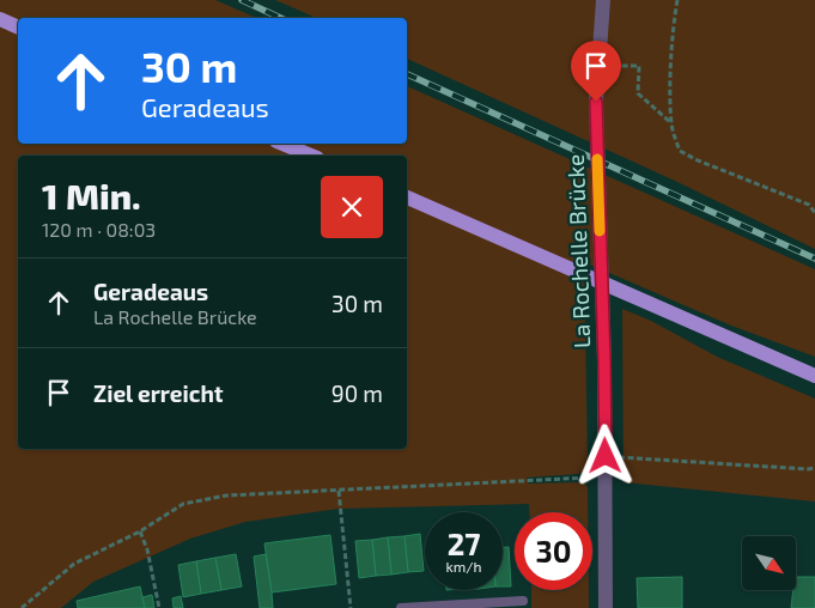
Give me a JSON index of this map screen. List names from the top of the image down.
{
  "streets": {
    "street": ["La Rochelle Brücke"]
  },
  "north": "bottom right",
  "page": {
    "turn": ["30 m", "Geradeaus"],
    "heading": ["1 Min.", "120 m · 08:03"],
    "list": [
      {
        "name": "Geradeaus",
        "note": "La Rochelle Brücke",
        "value": "30 m"
      },
      {
        "name": "Ziel erreicht",
        "value": "90 m"
      }
    ],
    "speed": "27 km/h",
    "limit": "30"
  }
}
